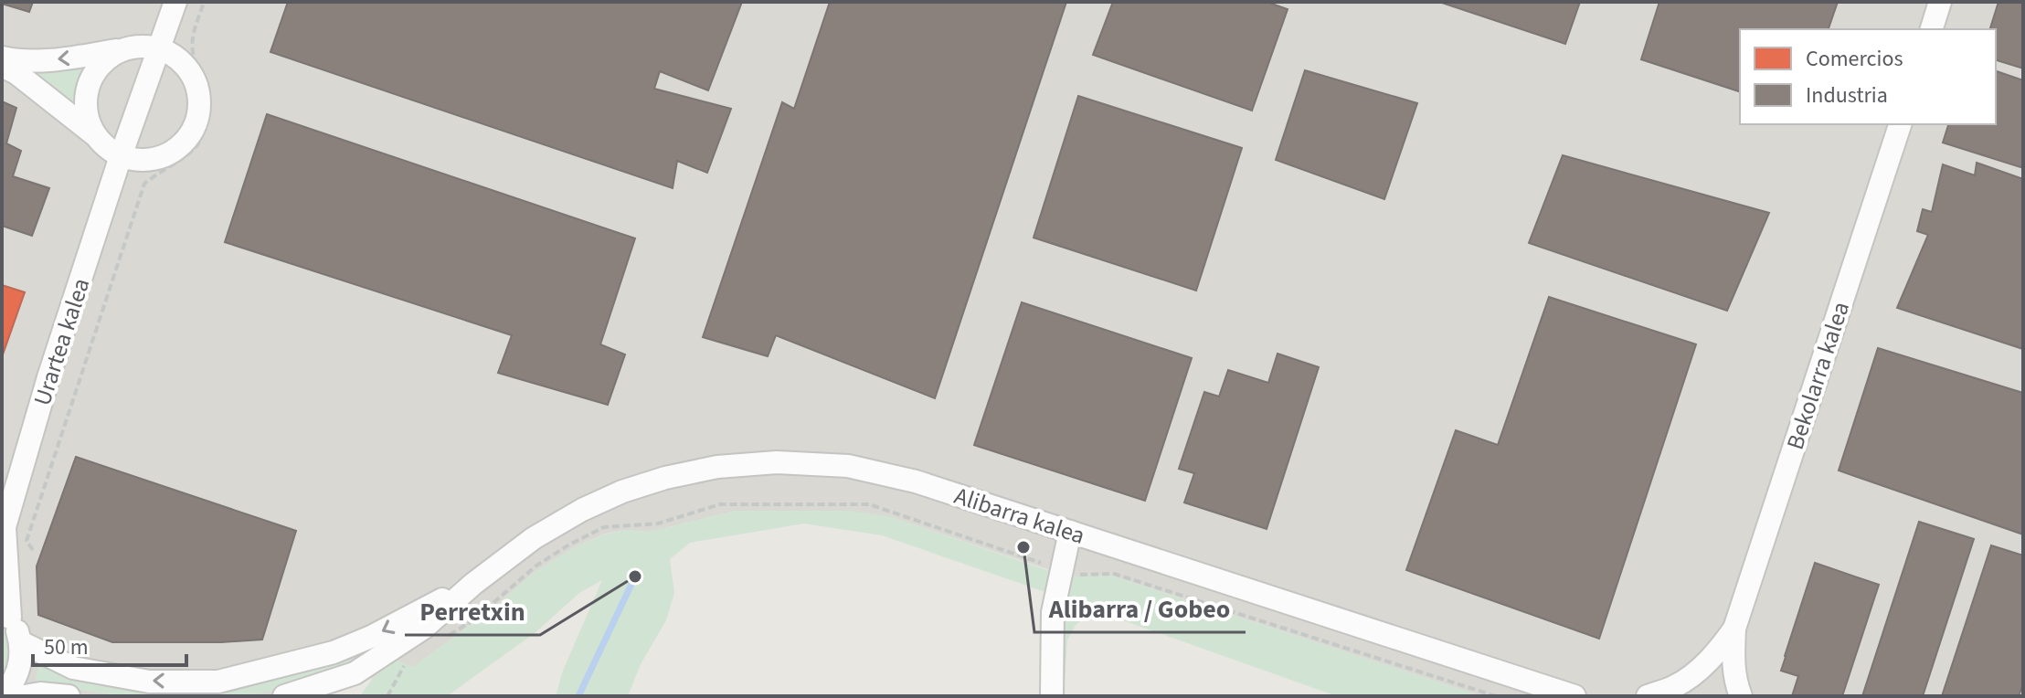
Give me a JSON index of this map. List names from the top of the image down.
{
  "streets": {
    "street": ["Urartea kalea", "Bekolarra kalea", "Alibarra kalea"]
  },
  "places": ["Alibarra / Gobeo", "Perretxin"],
  "legend": ["Comercios", "Industria"],
  "scale_bar": "50 m"
}
